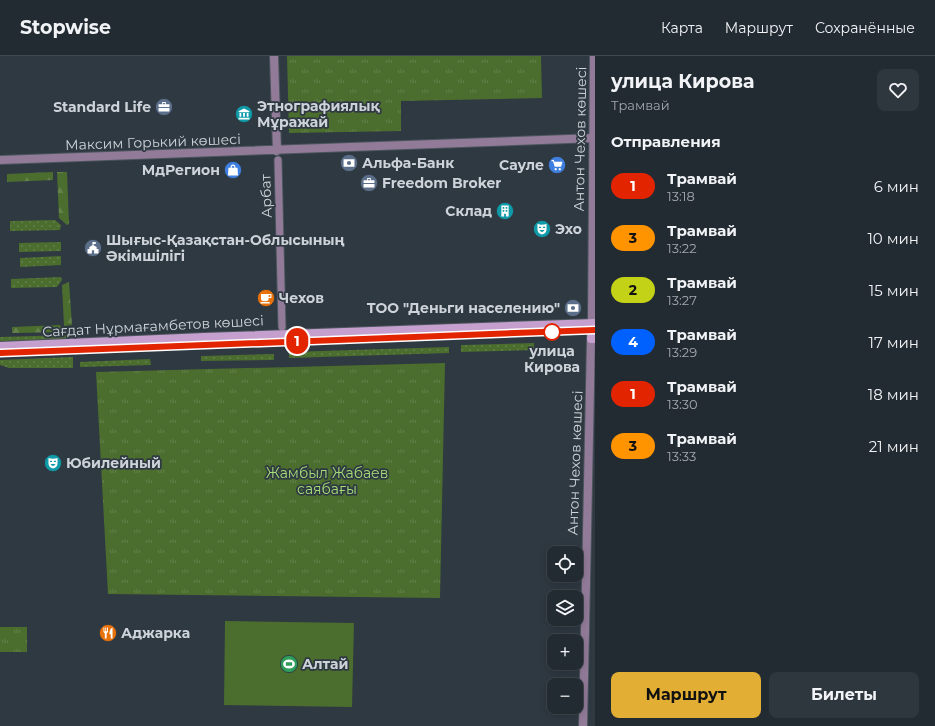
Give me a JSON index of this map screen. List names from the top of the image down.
{
  "streets": {
    "main road": ["Антон Чехов көшесі", "Сағдат Нұрмағамбетов көшесі"],
    "street": ["Максим Горький көшесі", "Арбат"]
  },
  "crossings": [
    ["Антон Чехов көшесі", "Максим Горький көшесі"],
    ["Антон Чехов көшесі", "Сағдат Нұрмағамбетов көшесі"],
    ["Максим Горький көшесі", "Арбат"]
  ],
  "parks": ["Жамбыл Жабаев саябағы"],
  "places": {
    "office": ["Standard Life", "Freedom Broker"],
    "museum": ["Этнографиялық Мұражай"],
    "bank": ["Альфа-Банк", "ТОО \"Деньги населению\""],
    "supermarket": ["Сауле"],
    "shop": ["МдРегион"],
    "building": ["Склад"],
    "theatre": ["Эхо", "Юбилейный"],
    "public building": ["Шығыс-Қазақстан-Облысының Әкімшілігі"],
    "cafe": ["Чехов"],
    "other": ["улица Кирова"],
    "restaurant": ["Аджарка"],
    "sports": ["Алтай"]
  },
  "lines": ["tram line 1"],
  "page": {
    "header": "Stopwise",
    "nav": ["Карта", "Маршрут", "Сохранённые"],
    "on_map": "1",
    "heading": [
      ["улица Кирова", "Трамвай"],
      "Отправления"
    ],
    "list": [
      {
        "mark": "1",
        "name": "Трамвай",
        "note": "13:18",
        "value": "6 мин"
      },
      {
        "mark": "3",
        "name": "Трамвай",
        "note": "13:22",
        "value": "10 мин"
      },
      {
        "mark": "2",
        "name": "Трамвай",
        "note": "13:27",
        "value": "15 мин"
      },
      {
        "mark": "4",
        "name": "Трамвай",
        "note": "13:29",
        "value": "17 мин"
      },
      {
        "mark": "1",
        "name": "Трамвай",
        "note": "13:30",
        "value": "18 мин"
      },
      {
        "mark": "3",
        "name": "Трамвай",
        "note": "13:33",
        "value": "21 мин"
      }
    ],
    "map_buttons": ["+", "−"],
    "buttons": ["Маршрут", "Билеты"]
  }
}
